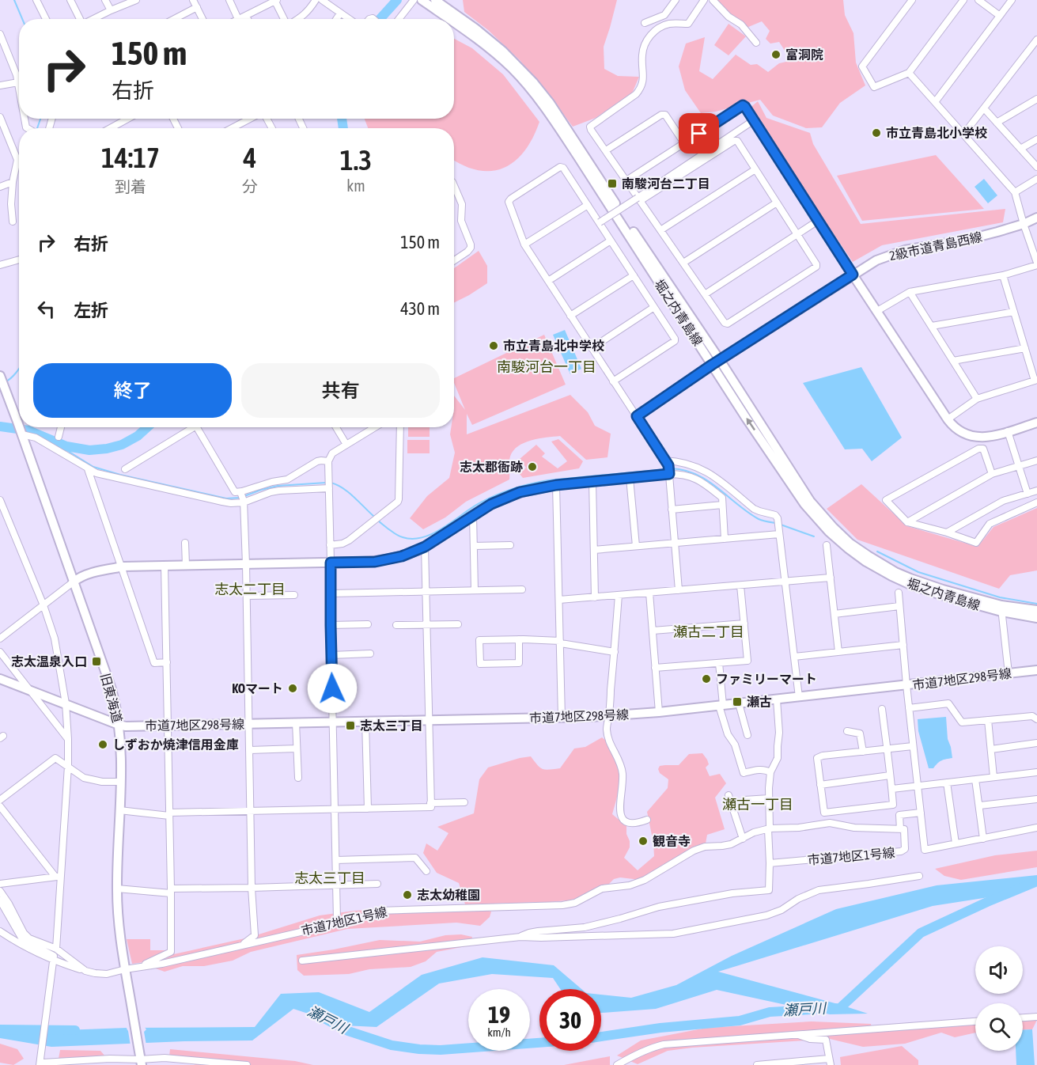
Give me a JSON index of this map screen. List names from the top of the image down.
{
  "streets": {
    "street": [
      "2級市道青島西線",
      "堀之内青島線",
      "市道7地区298号線",
      "旧東海道",
      "市道7地区1号線"
    ]
  },
  "crossings": [
    ["2級市道青島西線", "堀之内青島線"],
    ["市道7地区298号線", "旧東海道"],
    ["旧東海道", "市道7地区1号線"]
  ],
  "districts": [
    "南駿河台一丁目",
    "志太二丁目",
    "瀬古二丁目",
    "瀬古一丁目",
    "志太三丁目"
  ],
  "water": ["瀬戸川"],
  "places": {
    "other": [
      "富洞院",
      "市立青島北小学校",
      "市立青島北中学校",
      "志太郡衙跡",
      "ファミリーマート",
      "KOマート",
      "しずおか焼津信用金庫",
      "観音寺",
      "志太幼稚園"
    ],
    "transit": [
      "南駿河台二丁目",
      "志太温泉入口",
      "瀬古",
      "志太三丁目"
    ]
  },
  "page": {
    "turn": ["150 m", "右折"],
    "eta": [
      "14:17",
      "到着",
      "4",
      "分",
      "1.3",
      "km"
    ],
    "list": [
      {
        "name": "右折",
        "value": "150 m"
      },
      {
        "name": "左折",
        "value": "430 m"
      }
    ],
    "buttons": ["終了", "共有"],
    "speed": "19 km/h",
    "limit": "30"
  }
}
